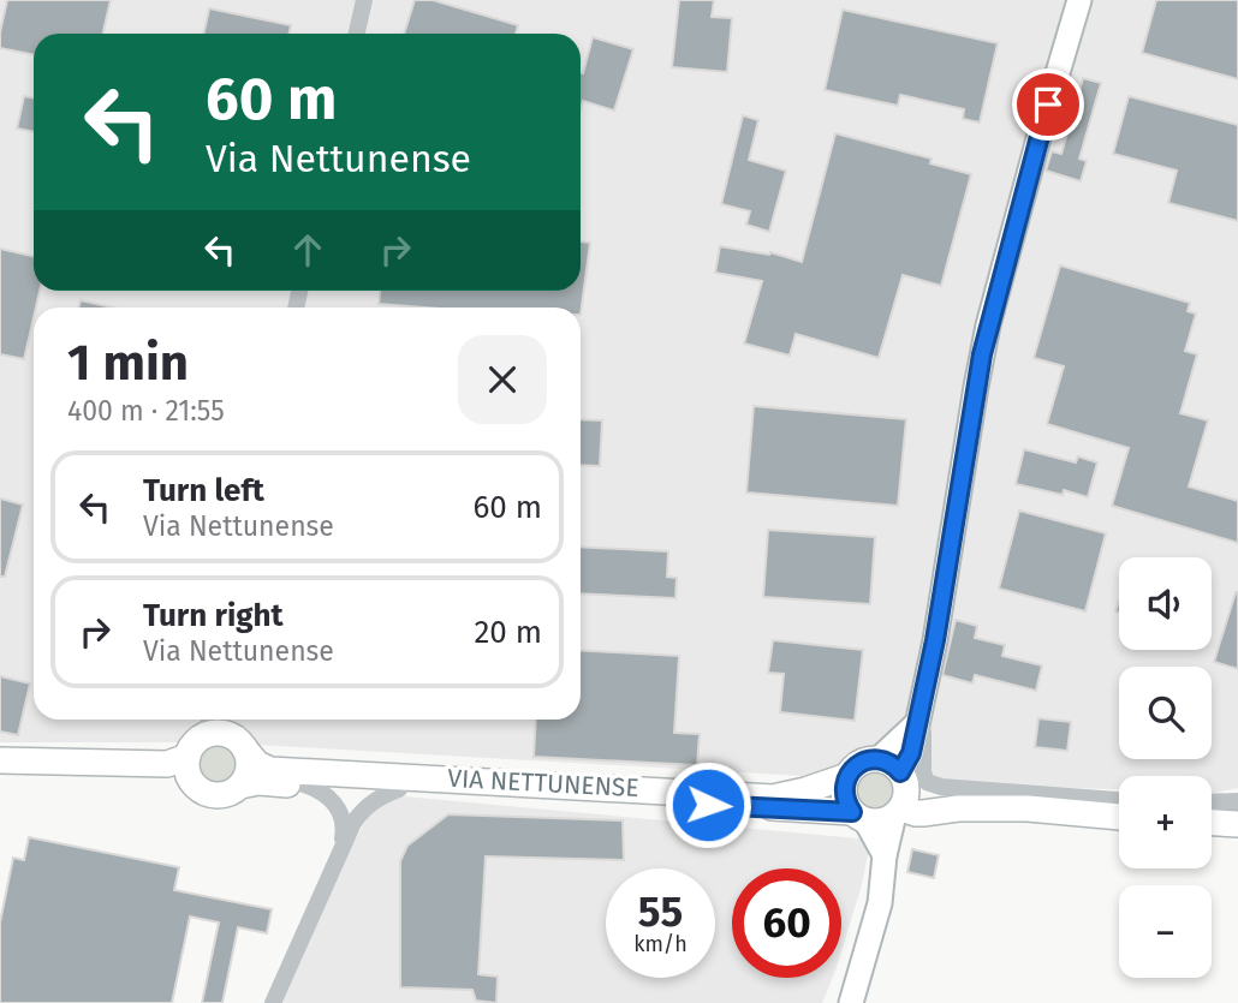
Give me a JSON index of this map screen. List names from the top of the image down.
{
  "streets": {
    "main road": ["VIA NETTUNENSE"]
  },
  "page": {
    "turn": ["60 m", "Via Nettunense"],
    "heading": ["1 min", "400 m · 21:55"],
    "list": [
      {
        "name": "Turn left",
        "note": "Via Nettunense",
        "value": "60 m"
      },
      {
        "name": "Turn right",
        "note": "Via Nettunense",
        "value": "20 m"
      }
    ],
    "map_buttons": ["+", "−"],
    "speed": "55 km/h",
    "limit": "60"
  }
}
